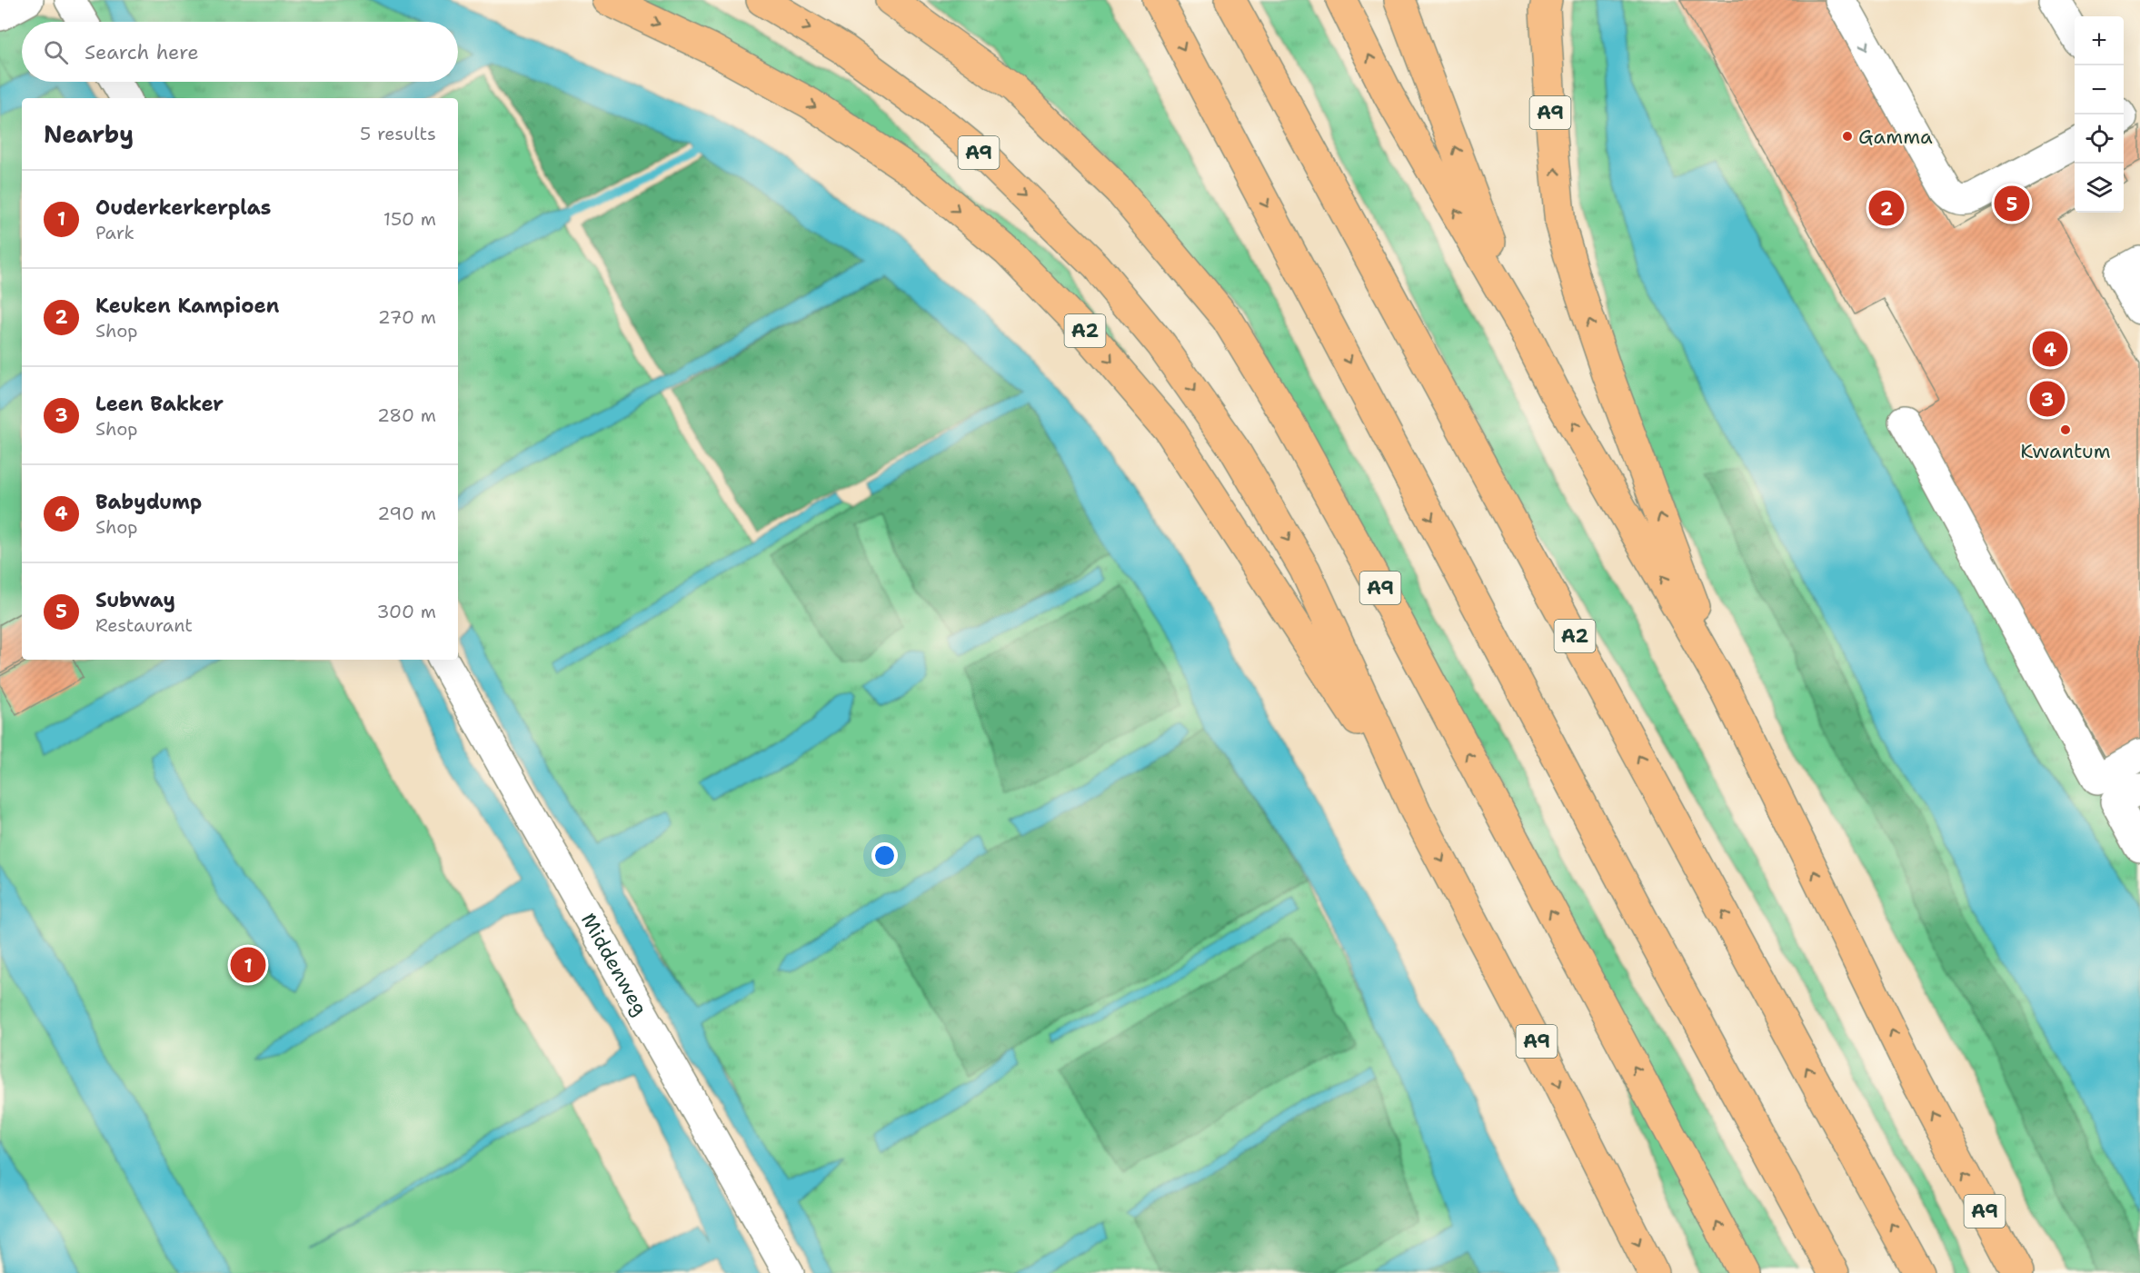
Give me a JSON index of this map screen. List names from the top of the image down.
{
  "streets": {
    "highway": ["A9", "A2"],
    "street": ["Middenweg"]
  },
  "crossings": [
    ["A9", "A2"]
  ],
  "places": ["Gamma", "Kwantum"],
  "page": {
    "map_buttons": ["+", "−"],
    "search": "Search here",
    "heading": ["Nearby", "5 results"],
    "list": [
      {
        "mark": "1",
        "name": "Ouderkerkerplas",
        "note": "Park",
        "value": "150 m"
      },
      {
        "mark": "2",
        "name": "Keuken Kampioen",
        "note": "Shop",
        "value": "270 m"
      },
      {
        "mark": "3",
        "name": "Leen Bakker",
        "note": "Shop",
        "value": "280 m"
      },
      {
        "mark": "4",
        "name": "Babydump",
        "note": "Shop",
        "value": "290 m"
      },
      {
        "mark": "5",
        "name": "Subway",
        "note": "Restaurant",
        "value": "300 m"
      }
    ],
    "pins": [
      "5",
      "2",
      "4",
      "3",
      "1"
    ]
  }
}
